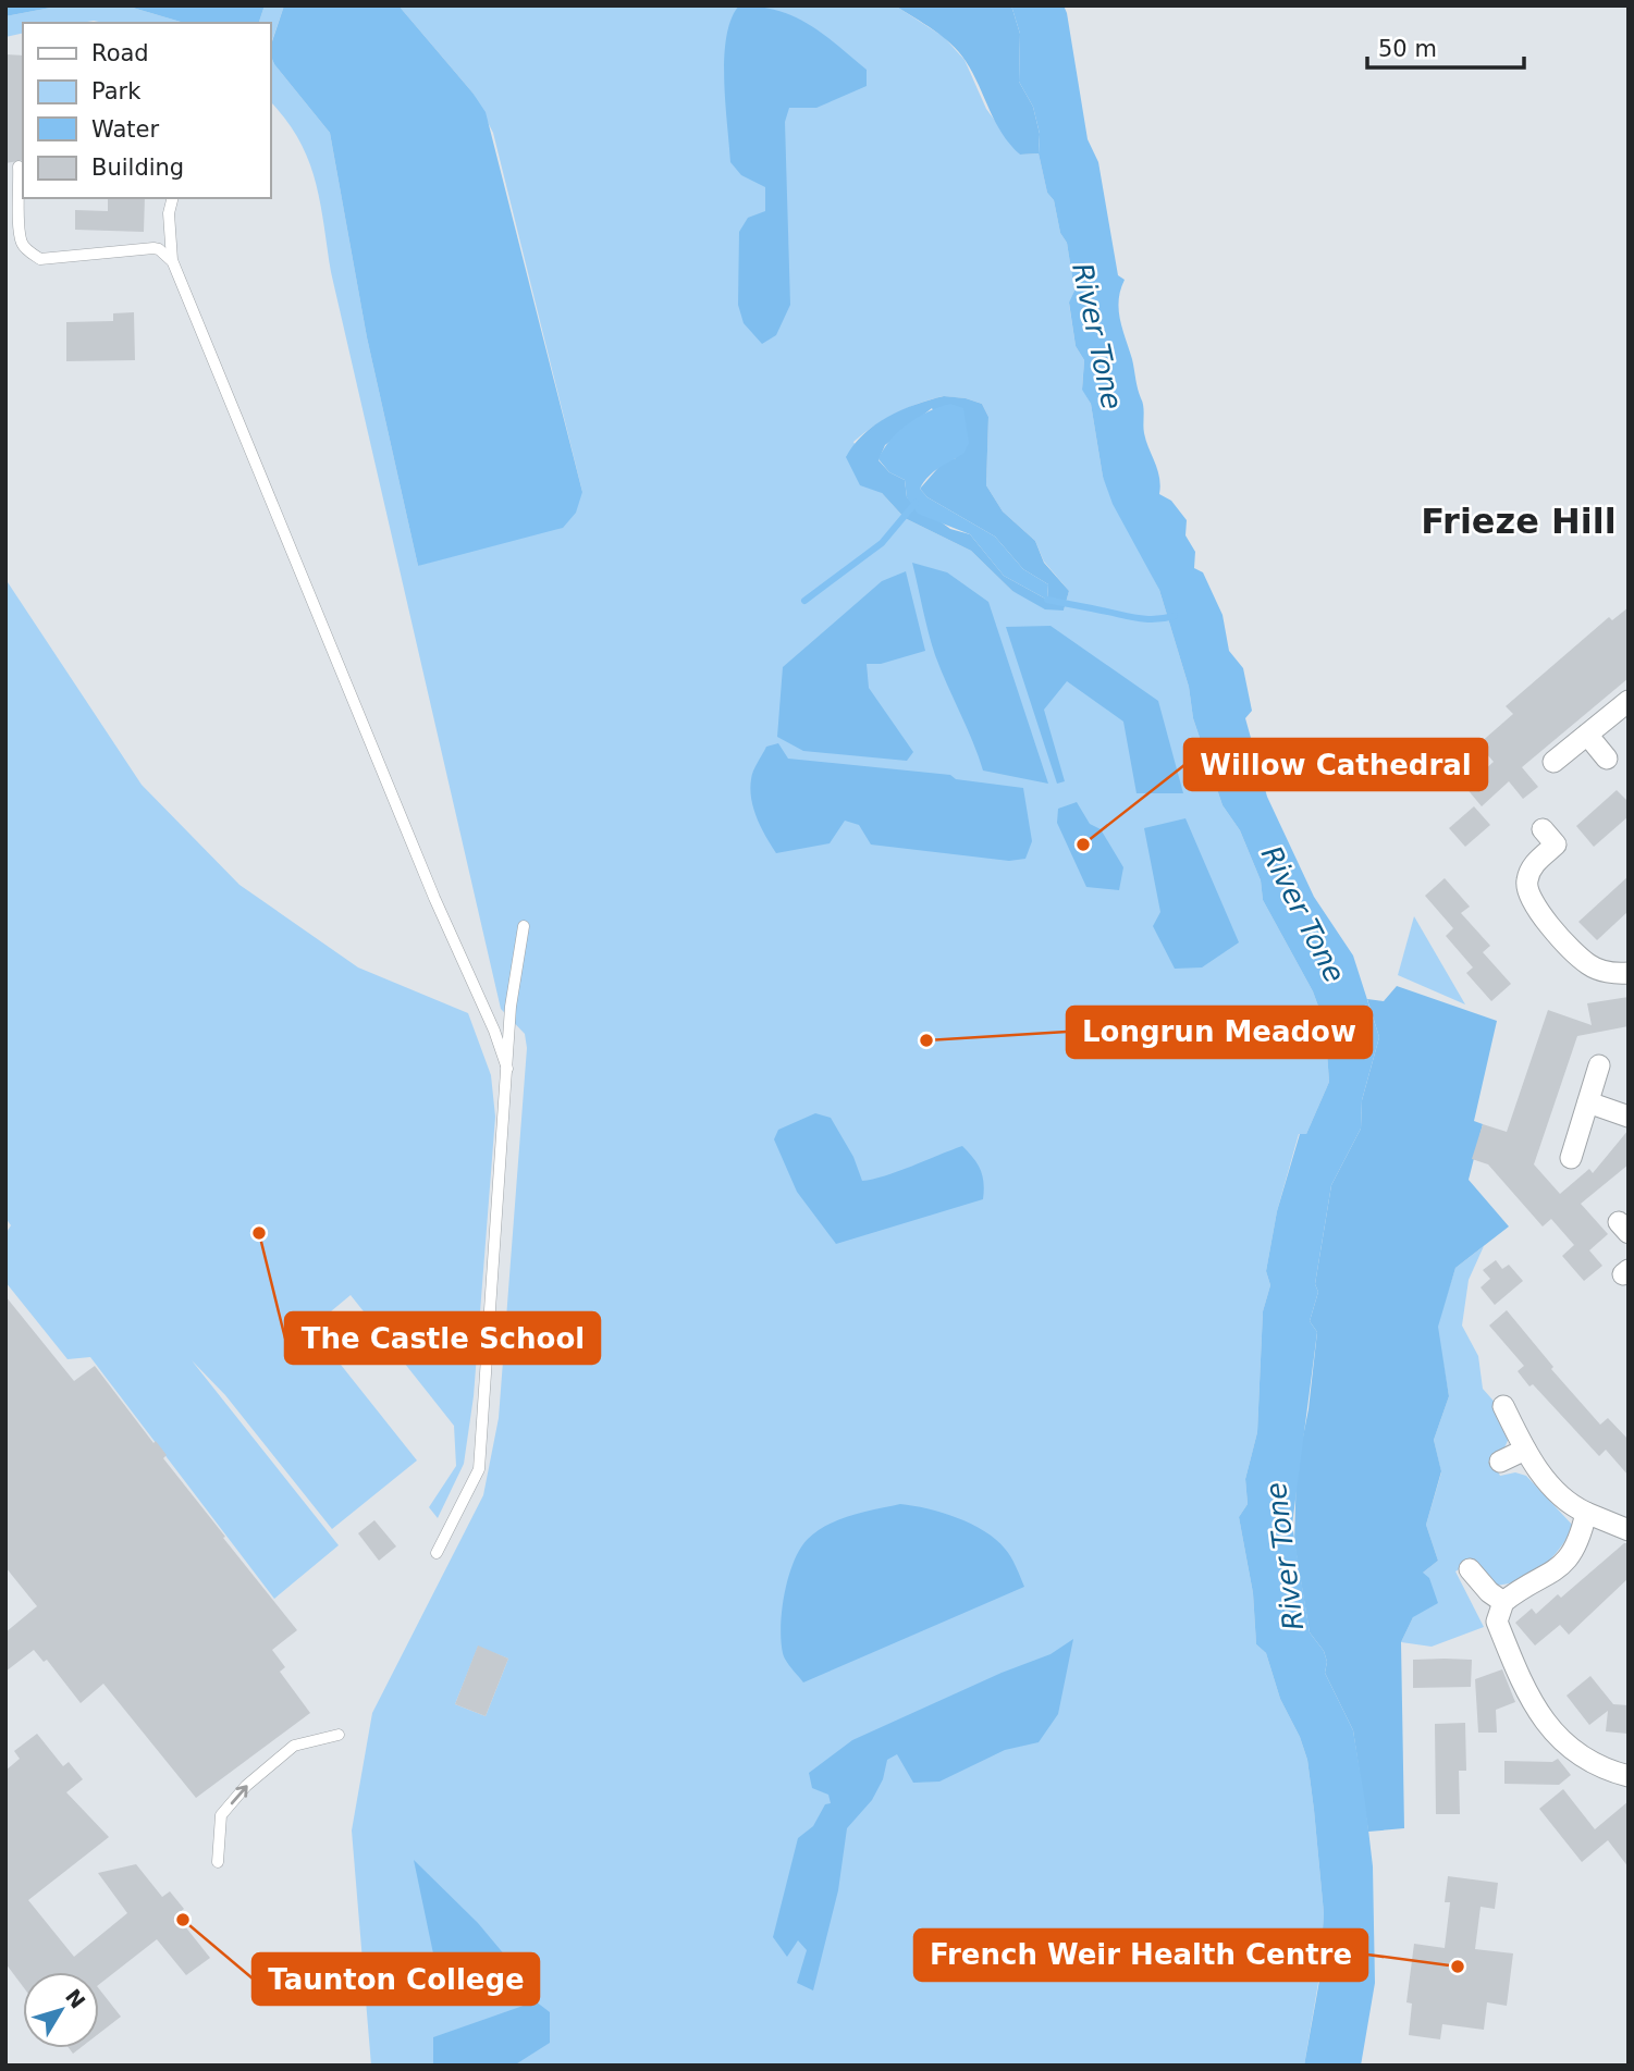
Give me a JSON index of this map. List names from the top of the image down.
{
  "districts": ["Frieze Hill"],
  "water": ["River Tone"],
  "places": [
    "Willow Cathedral",
    "Longrun Meadow",
    "The Castle School",
    "Taunton College",
    "French Weir Health Centre"
  ],
  "legend": [
    "Road",
    "Park",
    "Water",
    "Building"
  ],
  "scale_bar": "50 m",
  "north": "top right"
}
